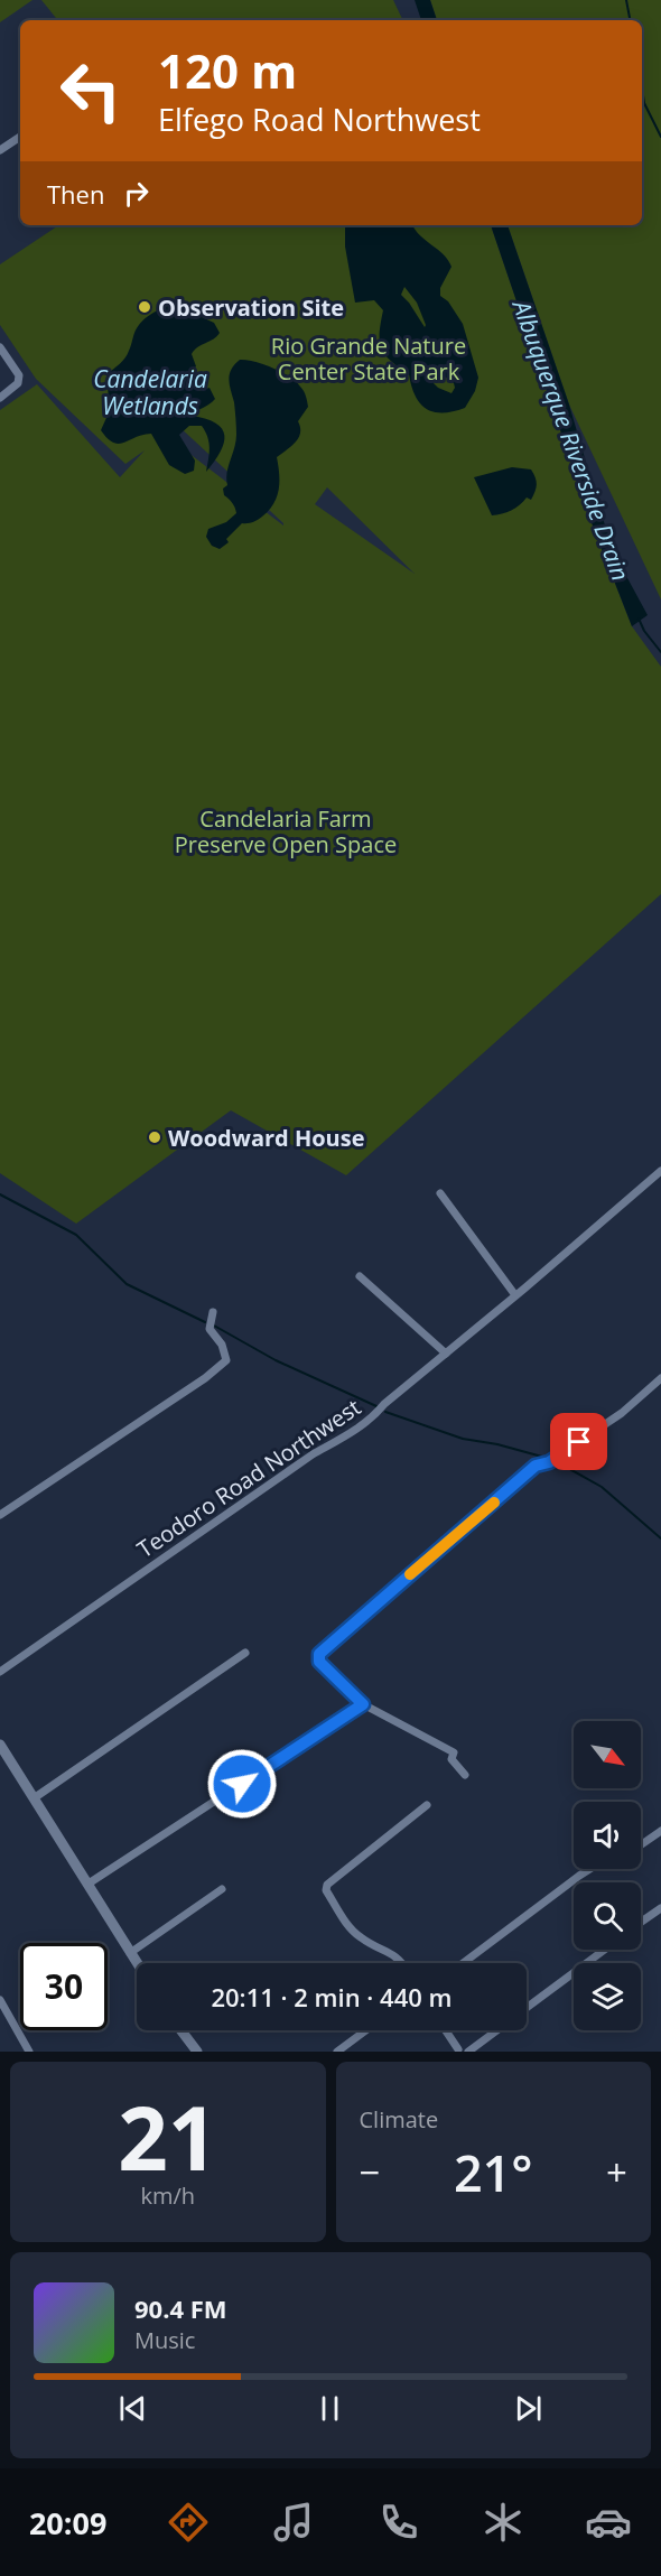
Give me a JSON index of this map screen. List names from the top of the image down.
{
  "streets": {
    "street": ["Teodoro Road Northwest"]
  },
  "water": ["Candelaria Wetlands", "Albuquerque Riverside Drain"],
  "parks": ["Rio Grande Nature Center State Park", "Candelaria Farm Preserve Open Space"],
  "places": ["Observation Site", "Woodward House"],
  "north": "bottom right",
  "page": {
    "turn": ["120 m", "Elfego Road Northwest"],
    "then": "Then",
    "limit": "30",
    "trip": "20:11 · 2 min · 440 m",
    "tile": [
      ["21", "km/h"],
      "Climate"
    ],
    "heat": ["−", "21°", "+"],
    "song": ["90.4 FM", "Music"],
    "tabs": "20:09"
  }
}
